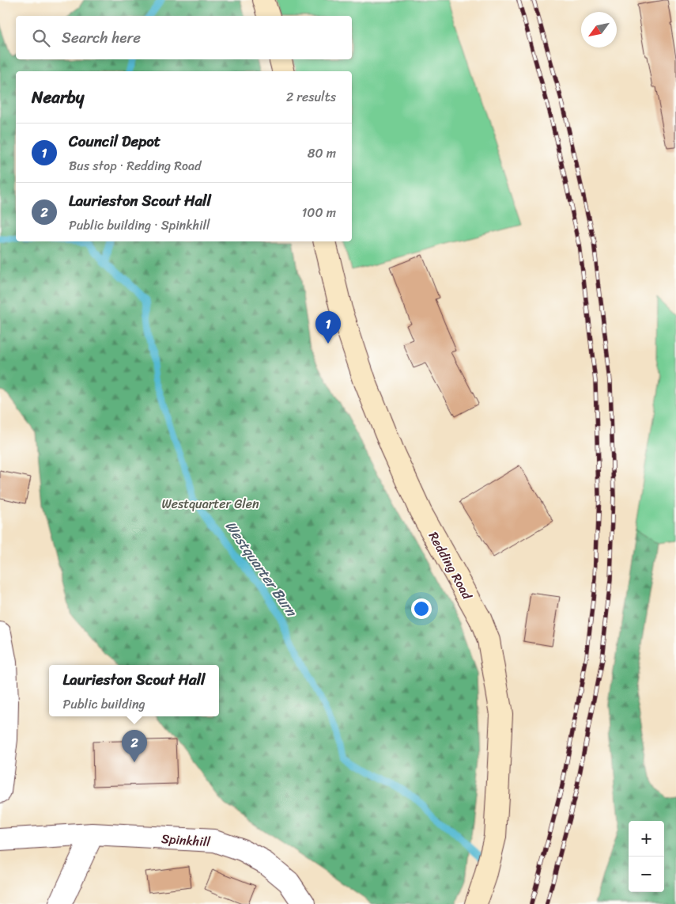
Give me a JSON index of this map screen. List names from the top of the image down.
{
  "streets": {
    "main road": ["Redding Road"],
    "street": ["Spinkhill"]
  },
  "water": ["Westquarter Burn"],
  "parks": ["Westquarter Glen"],
  "north": "bottom left",
  "page": {
    "search": "Search here",
    "heading": ["Nearby", "2 results"],
    "list": [
      {
        "mark": "1",
        "name": "Council Depot",
        "note": "Bus stop · Redding Road",
        "value": "80 m"
      },
      {
        "mark": "2",
        "name": "Laurieston Scout Hall",
        "note": "Public building · Spinkhill",
        "value": "100 m"
      }
    ],
    "pins": ["1", "2"],
    "popup": ["Laurieston Scout Hall", "Public building"],
    "map_buttons": ["+", "−"]
  }
}
